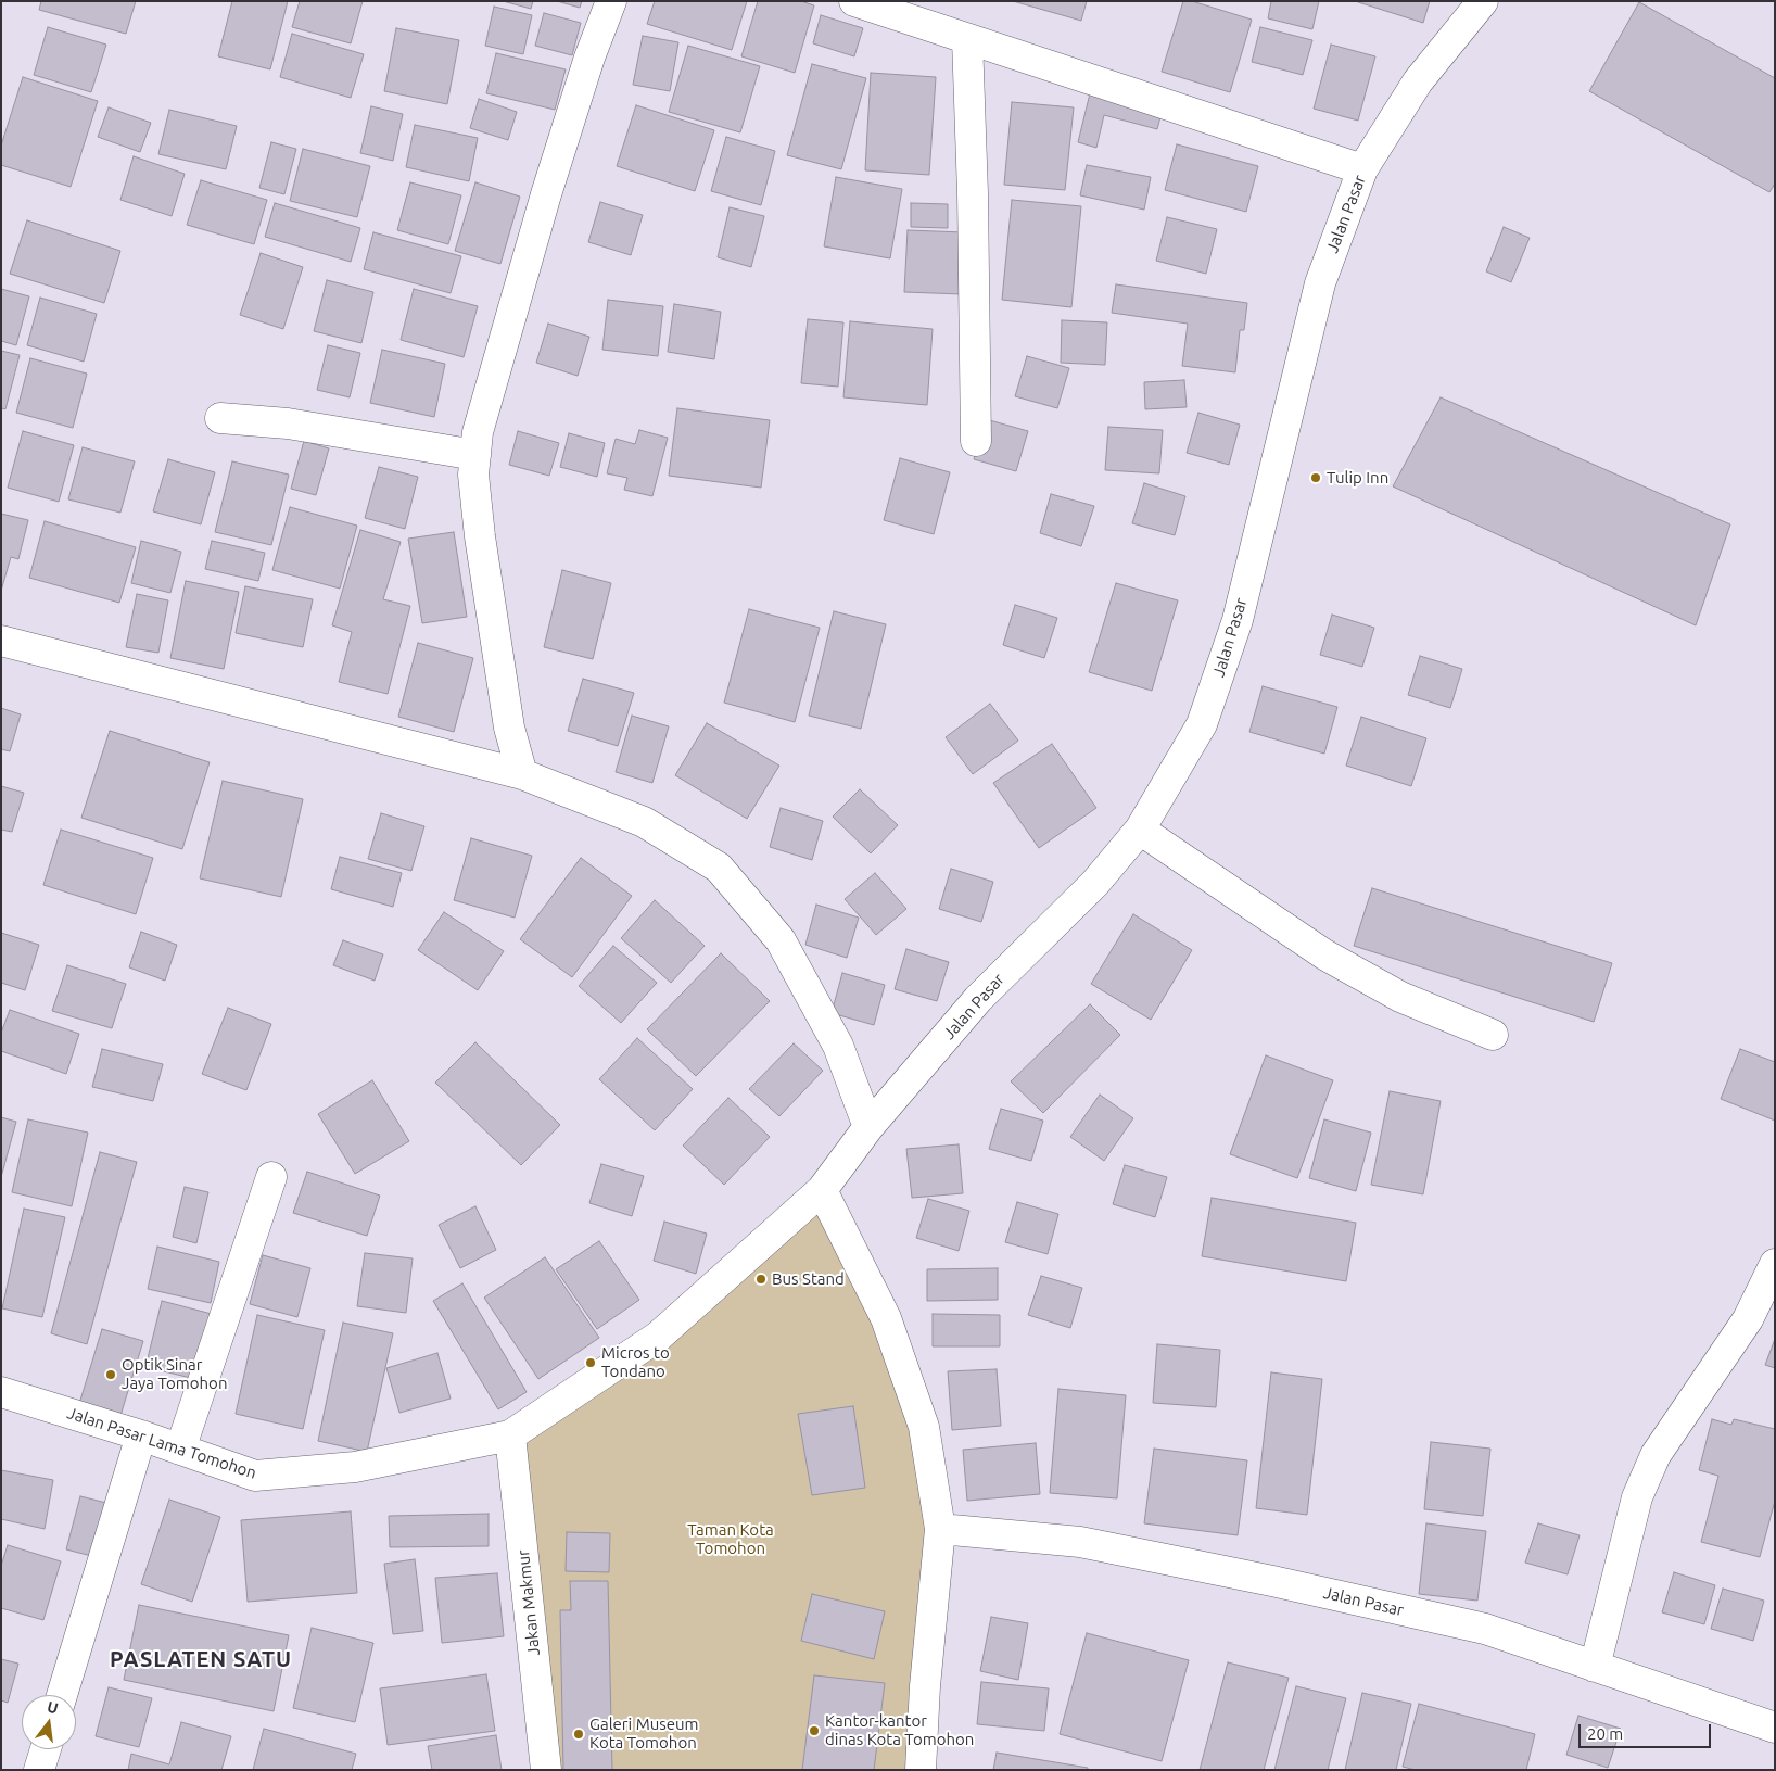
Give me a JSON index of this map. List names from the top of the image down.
{
  "streets": {
    "street": ["Jalan Pasar", "Jalan Pasar Lama Tomohon", "Jakan Makmur"]
  },
  "crossings": [
    ["Jalan Pasar", "Jalan Pasar Lama Tomohon"],
    ["Jalan Pasar Lama Tomohon", "Jakan Makmur"]
  ],
  "districts": ["PASLATEN SATU"],
  "parks": ["Taman Kota Tomohon"],
  "places": [
    "Tulip Inn",
    "Bus Stand",
    "Micros to Tondano",
    "Optik Sinar Jaya Tomohon",
    "Kantor-kantor dinas Kota Tomohon",
    "Galeri Museum Kota Tomohon"
  ],
  "scale_bar": "20 m",
  "north": "top"
}
